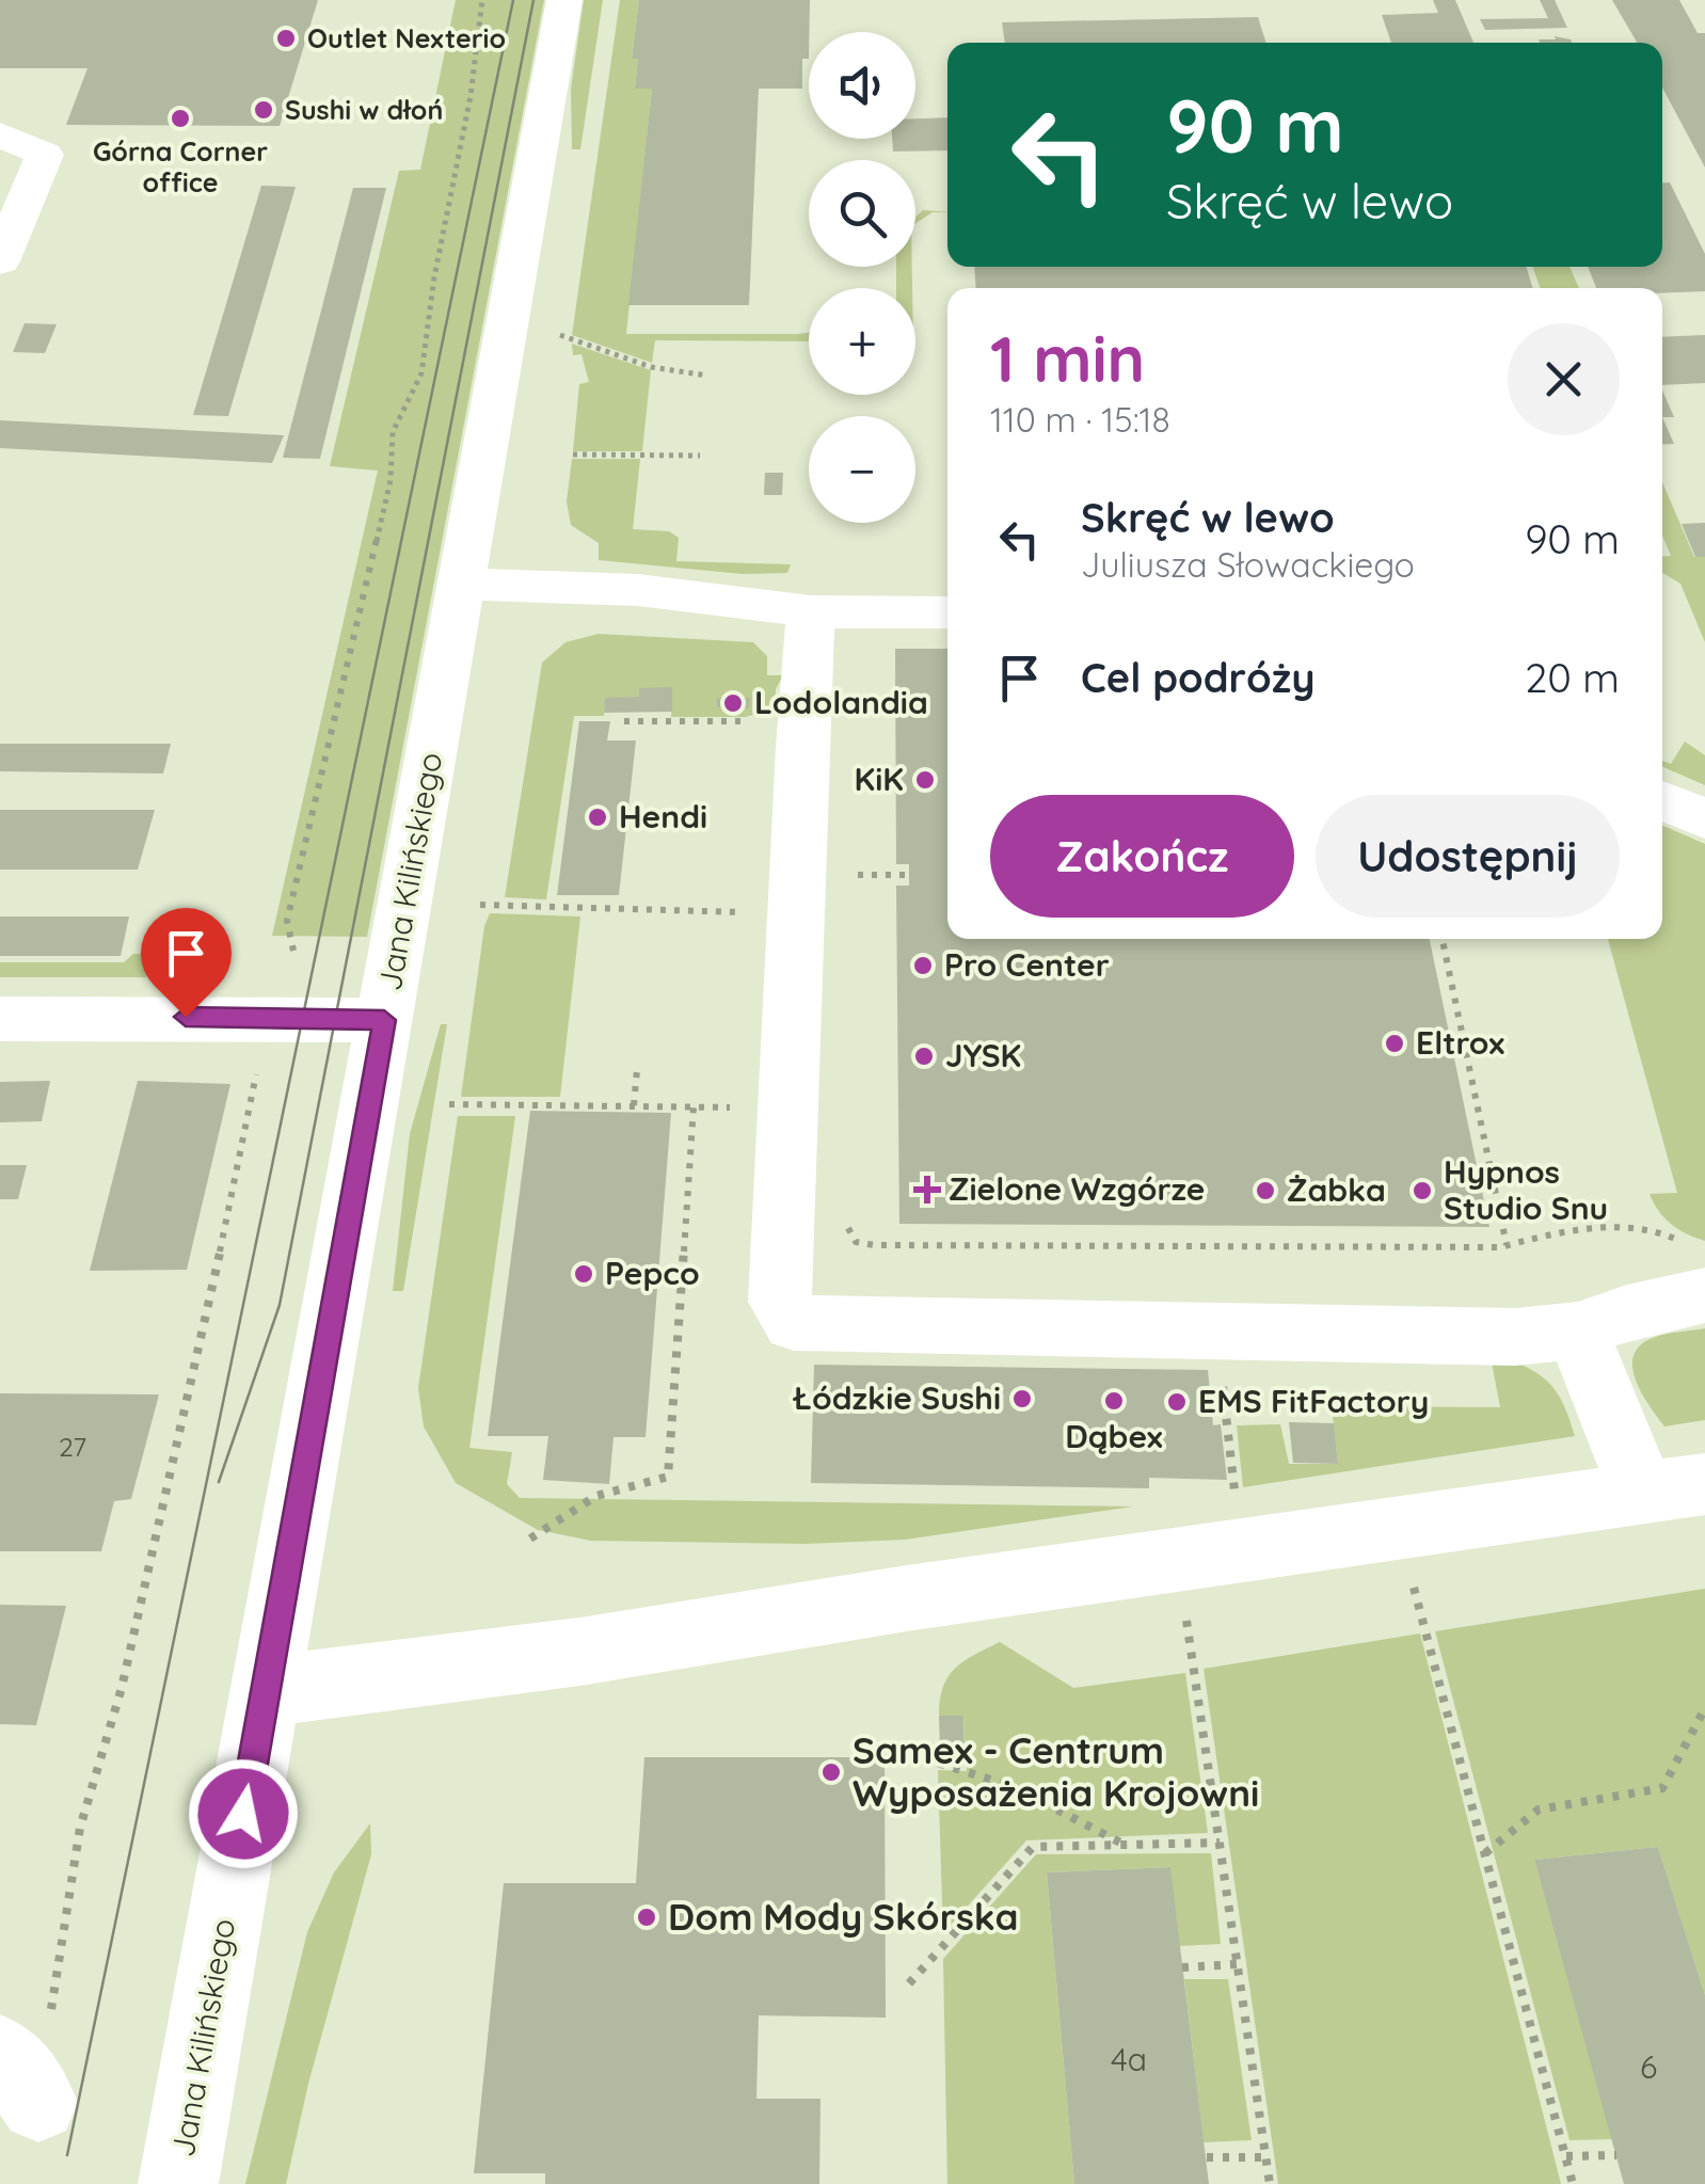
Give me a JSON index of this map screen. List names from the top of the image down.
{
  "streets": {
    "street": ["Jana Kilińskiego"]
  },
  "places": {
    "other": [
      "Outlet Nexterio",
      "Sushi w dłoń",
      "Górna Corner office",
      "Lodolandia",
      "KiK",
      "Hendi",
      "Pro Center",
      "Eltrox",
      "JYSK",
      "Żabka",
      "Hypnos Studio Snu",
      "Pepco",
      "Łódzkie Sushi",
      "Dąbex",
      "EMS FitFactory",
      "Samex - Centrum Wyposażenia Krojowni",
      "Dom Mody Skórska"
    ],
    "health": ["Zielone Wzgórze"]
  },
  "house_numbers": ["27", "4a", "6"],
  "page": {
    "map_buttons": ["+", "−"],
    "turn": ["90 m", "Skręć w lewo"],
    "heading": ["1 min", "110 m · 15:18"],
    "list": [
      {
        "name": "Skręć w lewo",
        "note": "Juliusza Słowackiego",
        "value": "90 m"
      },
      {
        "name": "Cel podróży",
        "value": "20 m"
      }
    ],
    "buttons": ["Zakończ", "Udostępnij"]
  }
}
